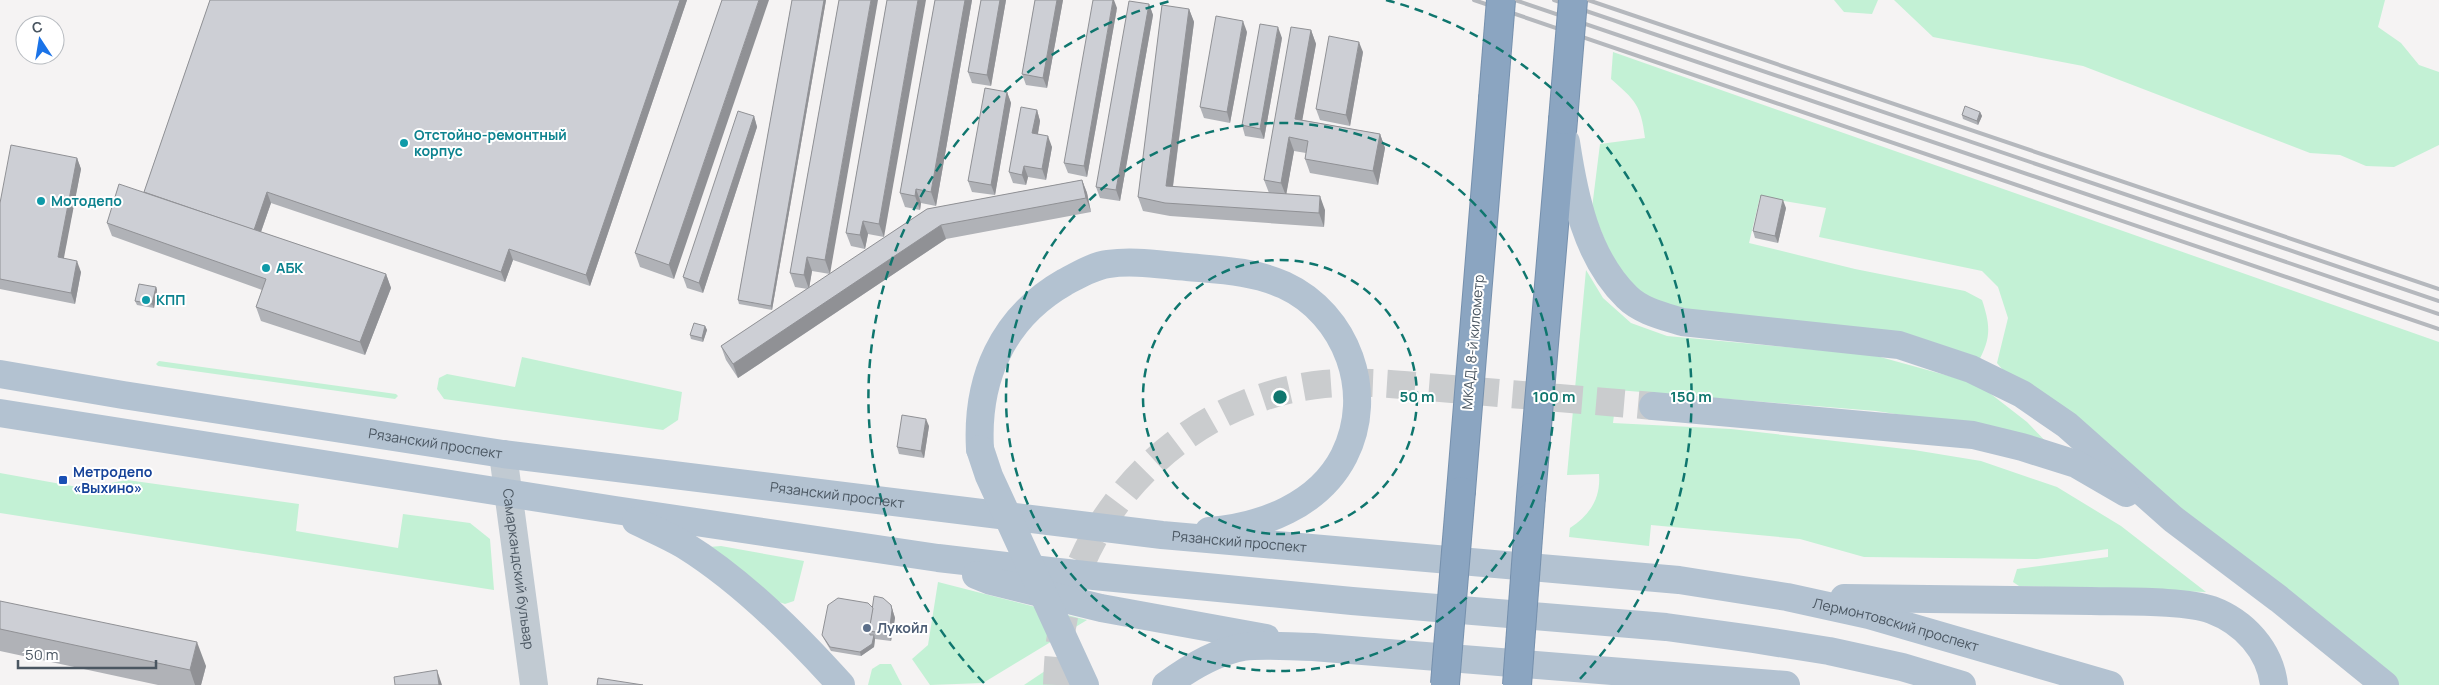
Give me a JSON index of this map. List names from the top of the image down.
{
  "streets": {
    "highway": ["МКАД, 8-й километр"],
    "main road": ["Рязанский проспект", "Лермонтовский проспект"],
    "street": ["Самаркандский бульвар"]
  },
  "crossings": [
    ["Рязанский проспект", "Самаркандский бульвар"],
    ["Рязанский проспект", "Лермонтовский проспект"]
  ],
  "places": {
    "other": [
      "Отстойно-ремонтный корпус",
      "Мотодепо",
      "АБК",
      "КПП",
      "Лукойл"
    ],
    "transit": ["Метродепо «Выхино»"]
  },
  "scale_bar": "50 m",
  "north": "top",
  "rings": ["50 m", "100 m", "150 m"]
}
